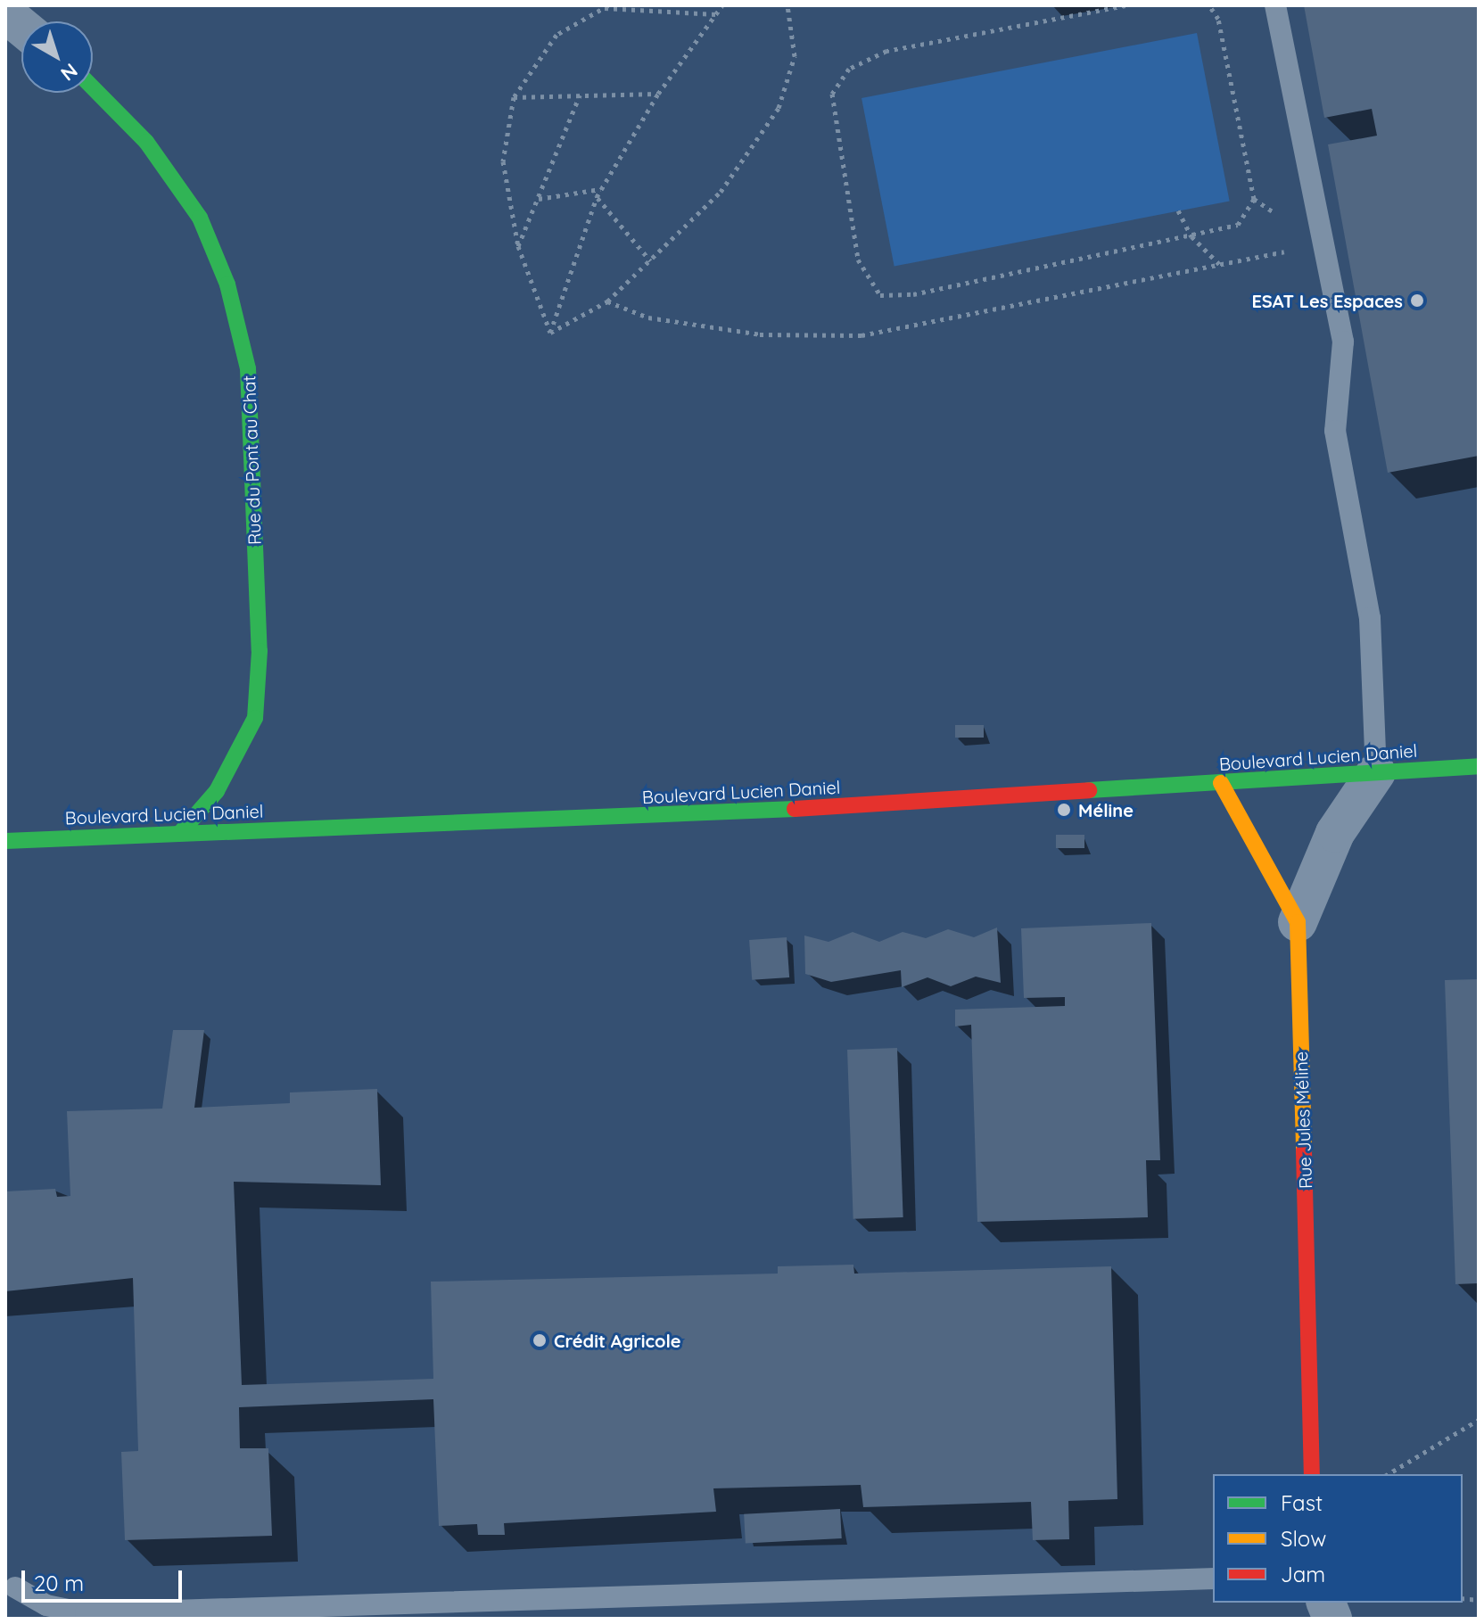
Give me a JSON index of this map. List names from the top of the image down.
{
  "streets": {
    "street": ["Rue du Pont au Chat", "Boulevard Lucien Daniel", "Rue Jules Méline"]
  },
  "crossings": [
    ["Rue du Pont au Chat", "Boulevard Lucien Daniel"],
    ["Boulevard Lucien Daniel", "Rue Jules Méline"]
  ],
  "places": ["ESAT Les Espaces", "Méline", "Crédit Agricole"],
  "legend": ["Fast", "Slow", "Jam"],
  "scale_bar": "20 m",
  "north": "bottom right"
}
